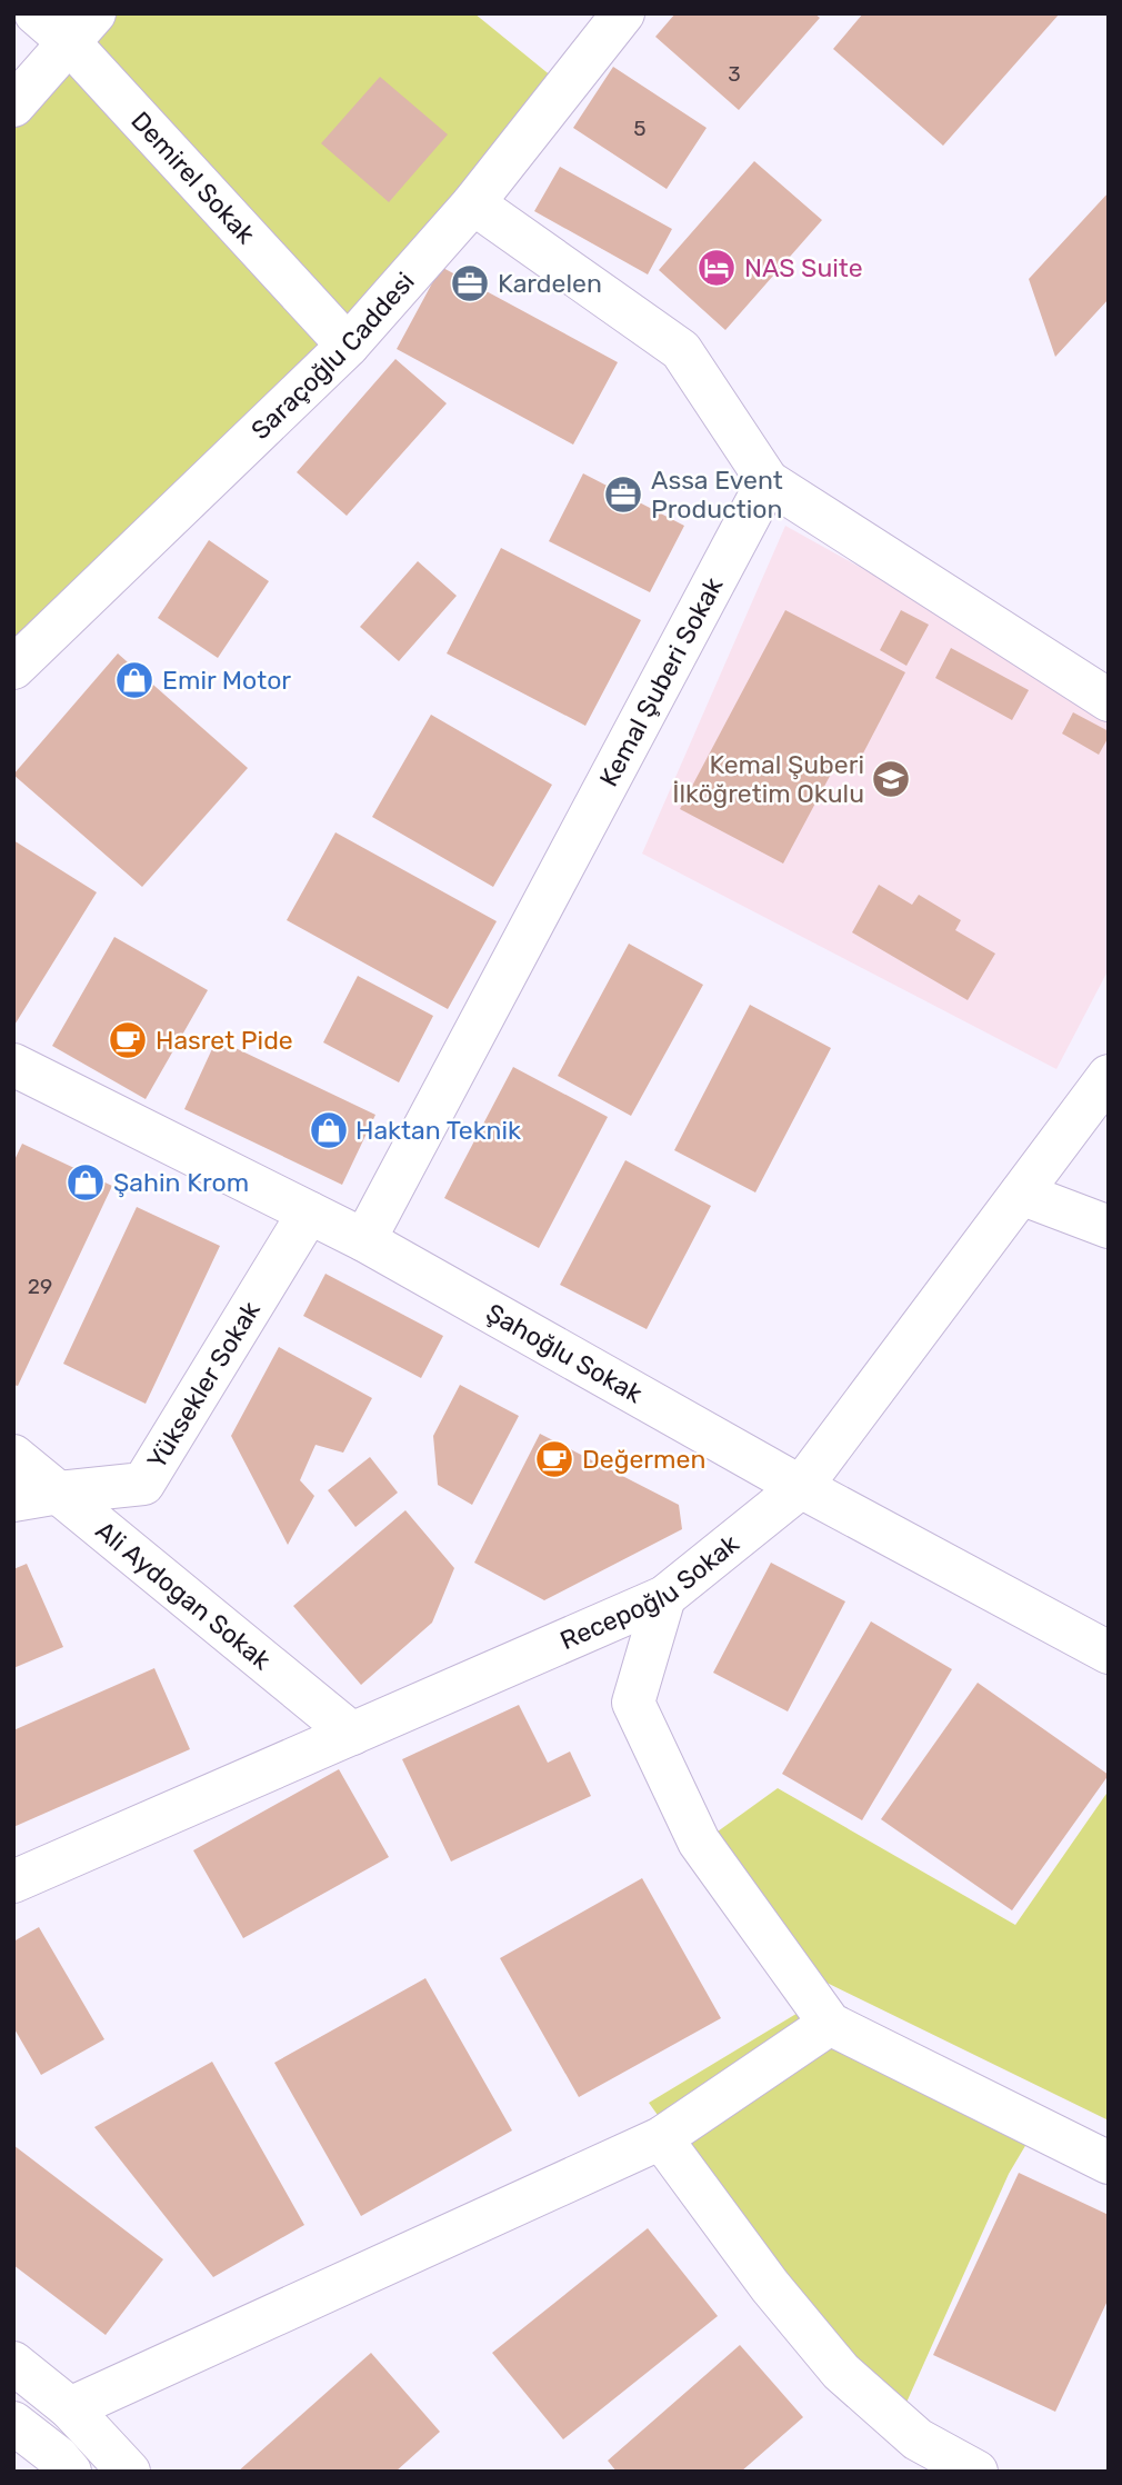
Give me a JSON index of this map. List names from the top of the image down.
{
  "streets": {
    "street": [
      "Demirel Sokak",
      "Saraçoğlu Caddesi",
      "Kemal Şuberi Sokak",
      "Şahoğlu Sokak",
      "Yüksekler Sokak",
      "Recepoğlu Sokak",
      "Ali Aydogan Sokak"
    ]
  },
  "crossings": [
    ["Demirel Sokak", "Saraçoğlu Caddesi"],
    ["Kemal Şuberi Sokak", "Şahoğlu Sokak"],
    ["Şahoğlu Sokak", "Yüksekler Sokak"],
    ["Şahoğlu Sokak", "Recepoğlu Sokak"],
    ["Yüksekler Sokak", "Ali Aydogan Sokak"],
    ["Recepoğlu Sokak", "Ali Aydogan Sokak"]
  ],
  "places": {
    "hotel": ["NAS Suite"],
    "office": ["Kardelen", "Assa Event Production"],
    "shop": ["Emir Motor", "Haktan Teknik", "Şahin Krom"],
    "school or university": ["Kemal Şuberi İlköğretim Okulu"],
    "cafe": ["Hasret Pide", "Değermen"]
  },
  "house_numbers": ["3", "5", "29"]
}
